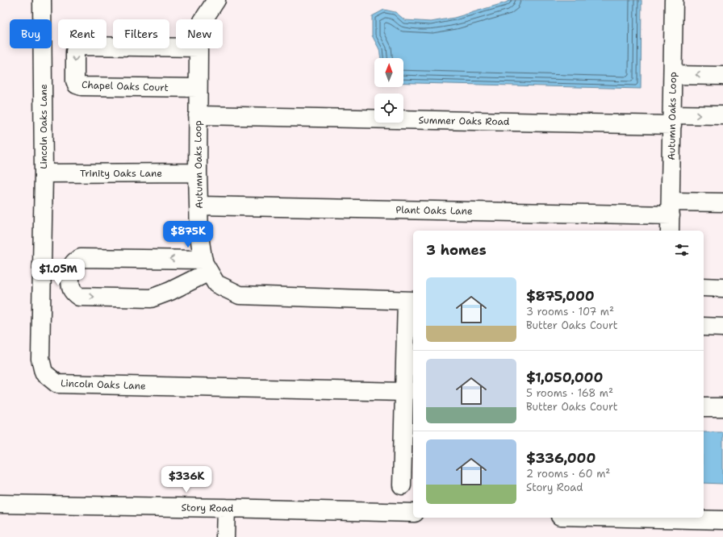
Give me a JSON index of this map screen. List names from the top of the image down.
{
  "streets": {
    "street": [
      "Chapel Oaks Court",
      "Autumn Oaks Loop",
      "Summer Oaks Road",
      "Lincoln Oaks Lane",
      "Trinity Oaks Lane",
      "Plant Oaks Lane",
      "Story Road"
    ]
  },
  "crossings": [
    ["Chapel Oaks Court", "Autumn Oaks Loop"],
    ["Autumn Oaks Loop", "Summer Oaks Road"],
    ["Autumn Oaks Loop", "Trinity Oaks Lane"],
    ["Autumn Oaks Loop", "Plant Oaks Lane"],
    ["Lincoln Oaks Lane", "Trinity Oaks Lane"]
  ],
  "north": "top",
  "page": {
    "chip": [
      "Buy",
      "Rent",
      "Filters",
      "New"
    ],
    "price": ["$875K", "$1.05M", "$336K"],
    "heading": "3 homes",
    "list": [
      {
        "name": "$875,000",
        "note": "3 rooms · 107 m² · Butter Oaks Court"
      },
      {
        "name": "$1,050,000",
        "note": "5 rooms · 168 m² · Butter Oaks Court"
      },
      {
        "name": "$336,000",
        "note": "2 rooms · 60 m² · Story Road"
      }
    ]
  }
}
